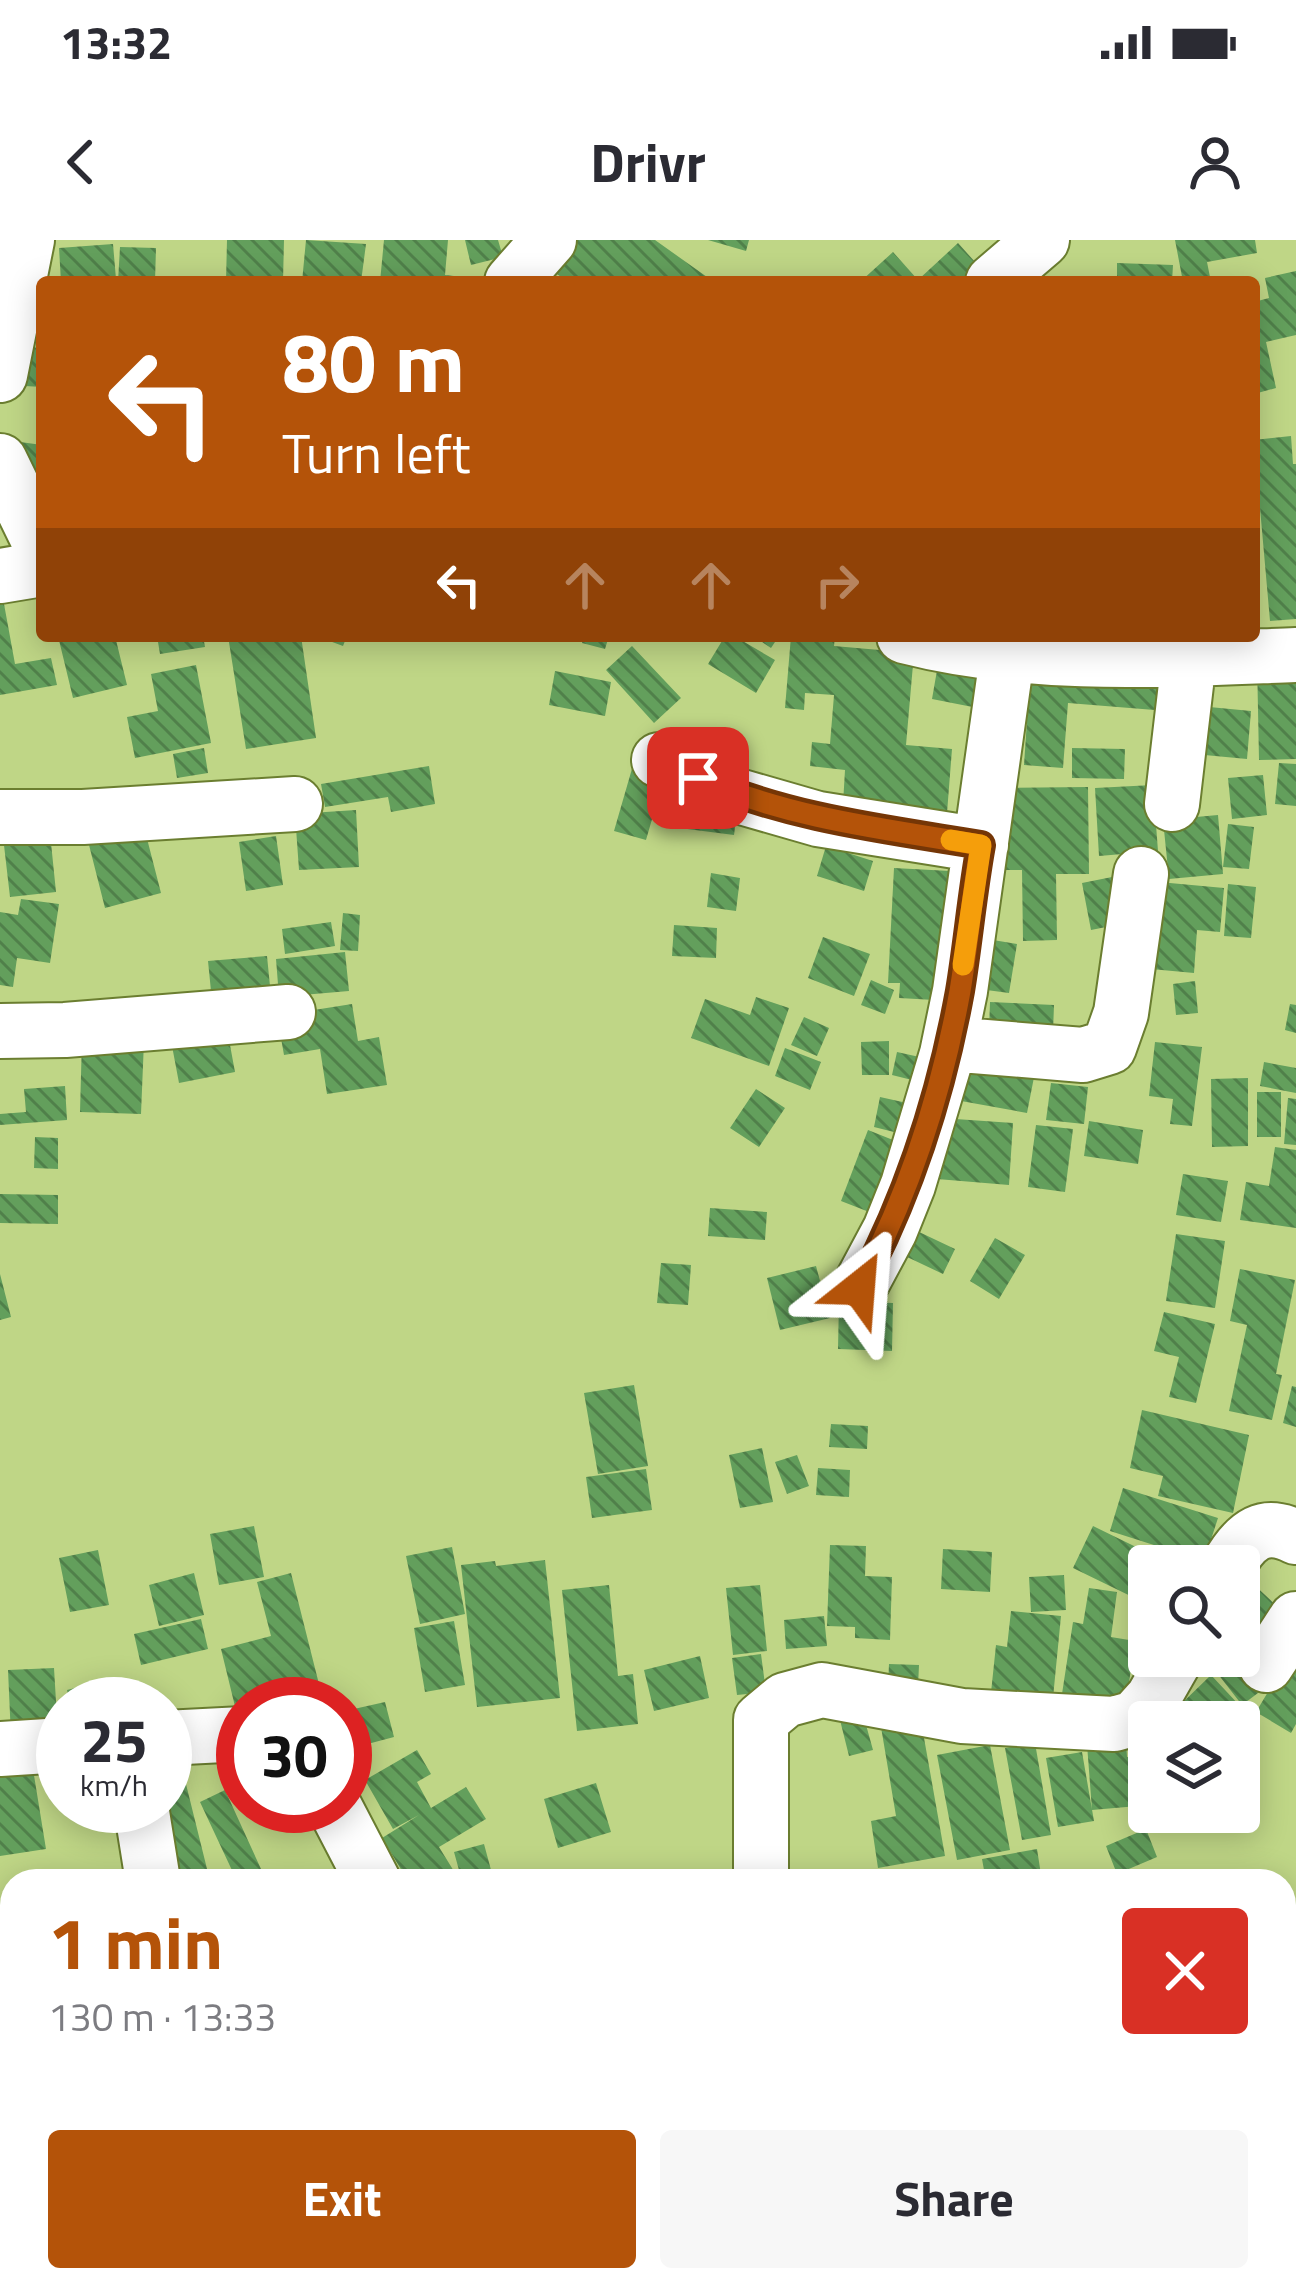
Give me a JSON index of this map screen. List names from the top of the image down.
{
  "page": {
    "status": "13:32",
    "header": "Drivr",
    "turn": ["80 m", "Turn left"],
    "speed": "25 km/h",
    "limit": "30",
    "heading": ["1 min", "130 m · 13:33"],
    "buttons": ["Exit", "Share"]
  }
}
